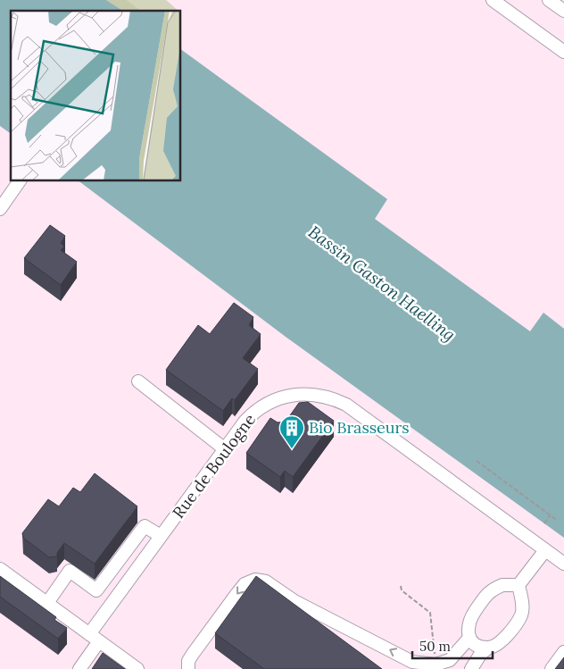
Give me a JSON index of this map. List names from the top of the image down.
{
  "streets": {
    "street": ["Rue de Boulogne"]
  },
  "water": ["Bassin Gaston Haelling"],
  "places": {
    "building": ["Bio Brasseurs"]
  },
  "scale_bar": "50 m"
}
